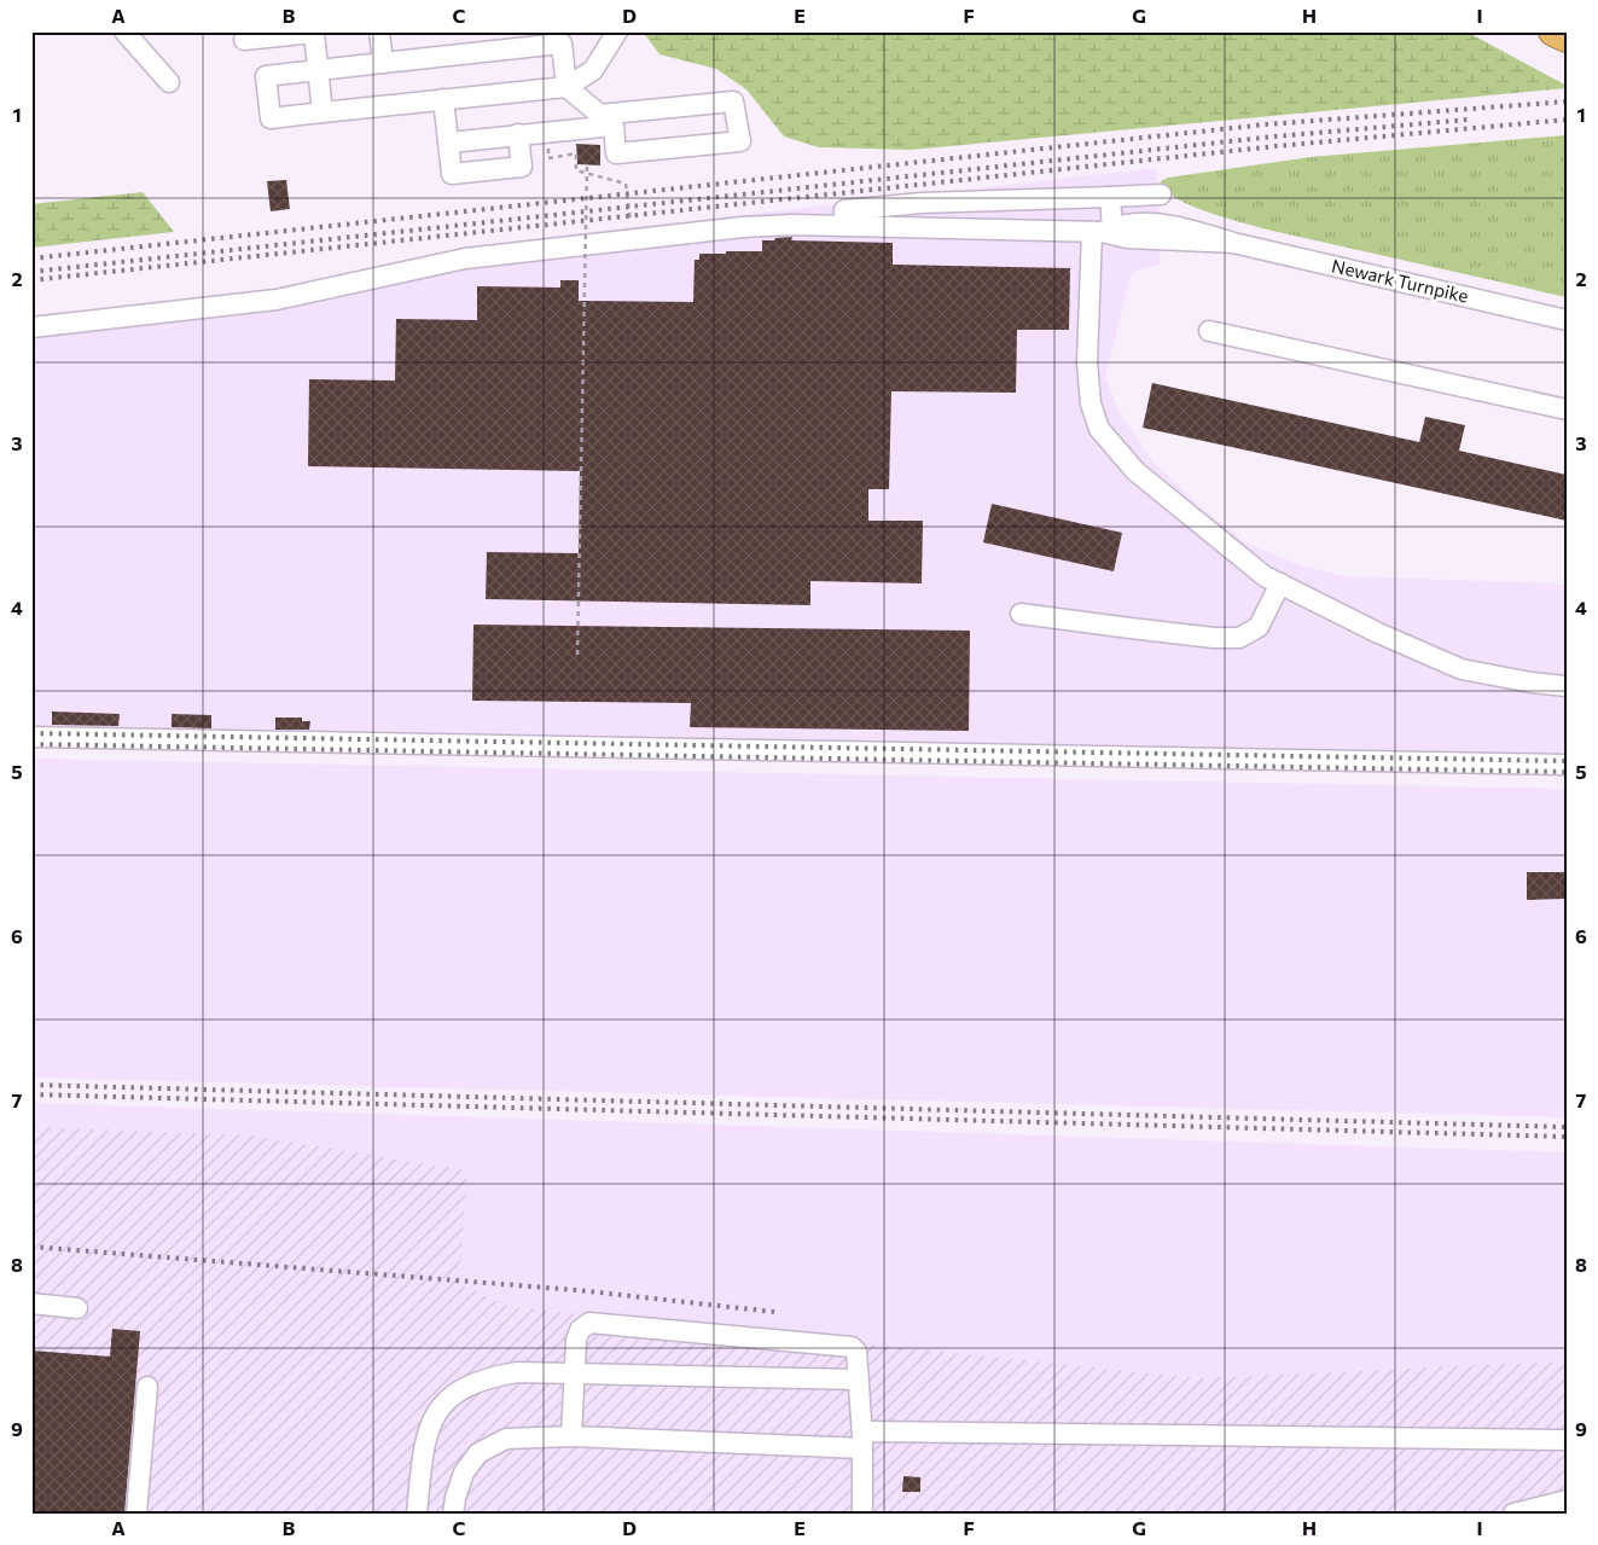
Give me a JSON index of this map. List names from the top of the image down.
{
  "streets": {
    "street": ["Newark Turnpike"]
  },
  "grid": {
    "columns": [
      "A",
      "B",
      "C",
      "D",
      "E",
      "F",
      "G",
      "H",
      "I"
    ],
    "rows": [
      "1",
      "2",
      "3",
      "4",
      "5",
      "6",
      "7",
      "8",
      "9"
    ]
  }
}
